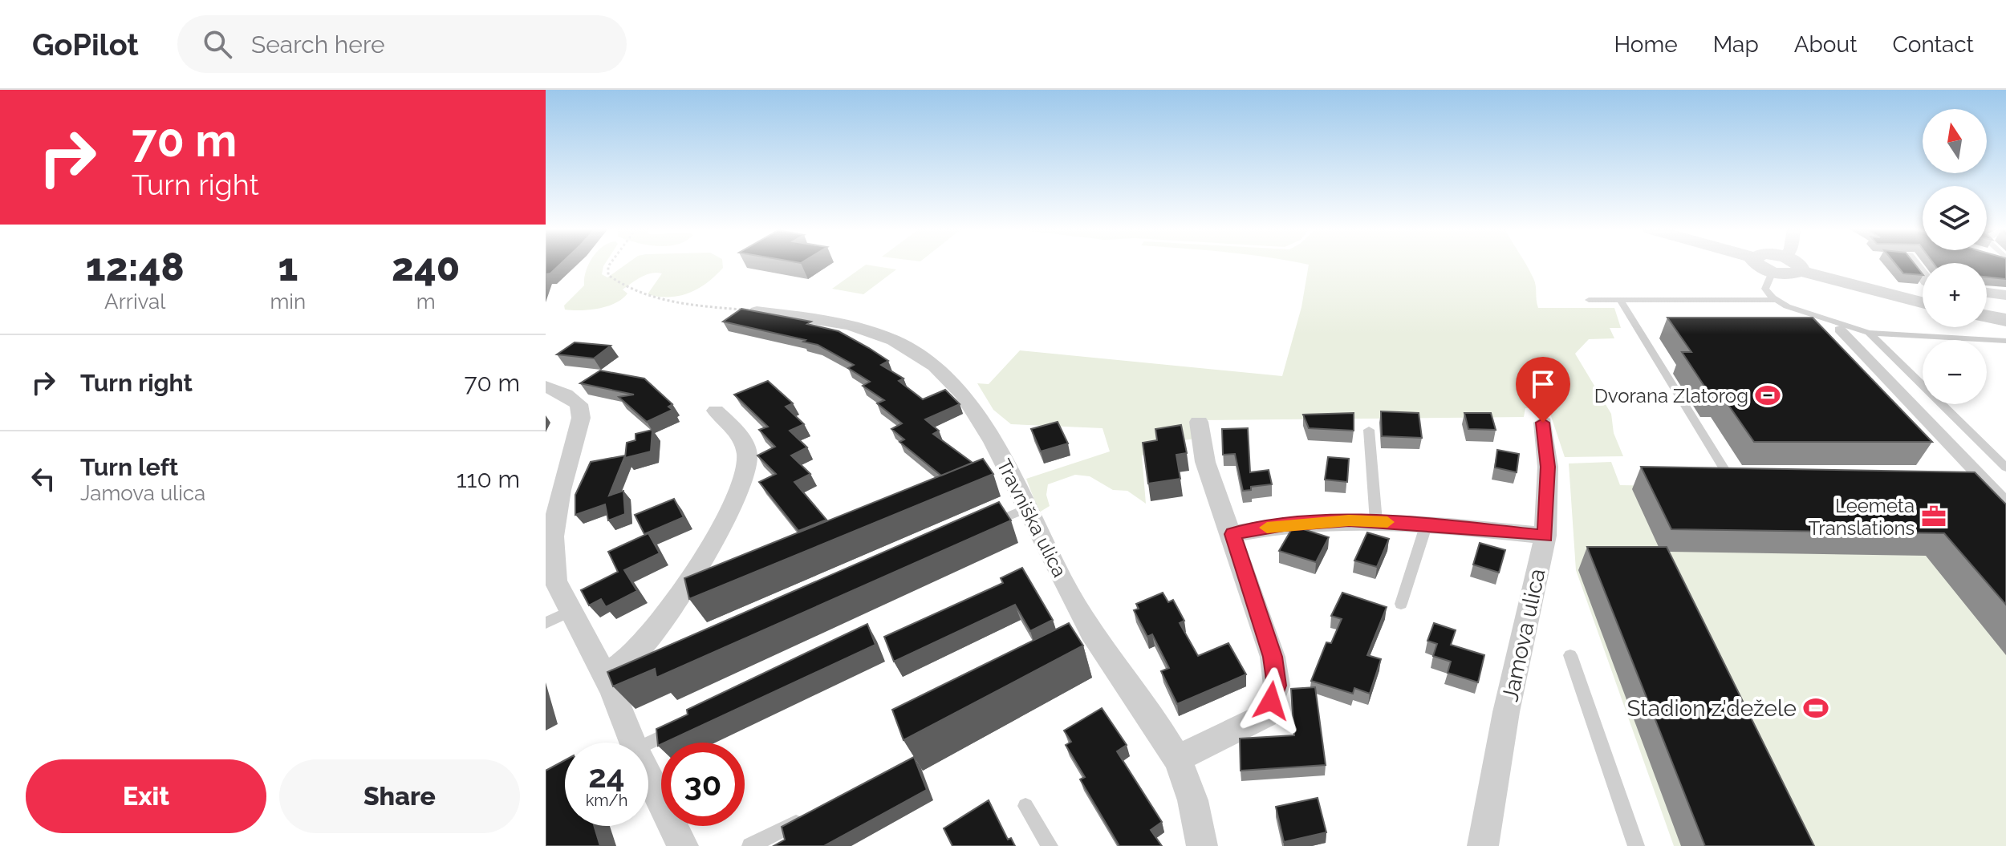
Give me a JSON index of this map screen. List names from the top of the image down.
{
  "streets": {
    "street": ["Travniška ulica", "Jamova ulica"]
  },
  "places": {
    "sports": ["Dvorana Zlatorog", "Stadion z'dežele"],
    "office": ["Leemeta Translations"]
  },
  "north": "top",
  "page": {
    "header": "GoPilot",
    "search": "Search here",
    "nav": [
      "Home",
      "Map",
      "About",
      "Contact"
    ],
    "turn": ["70 m", "Turn right"],
    "map_buttons": ["+", "−"],
    "eta": [
      "12:48",
      "Arrival",
      "1",
      "min",
      "240",
      "m"
    ],
    "list": [
      {
        "name": "Turn right",
        "value": "70 m"
      },
      {
        "name": "Turn left",
        "note": "Jamova ulica",
        "value": "110 m"
      }
    ],
    "speed": "24 km/h",
    "limit": "30",
    "buttons": ["Exit", "Share"]
  }
}
